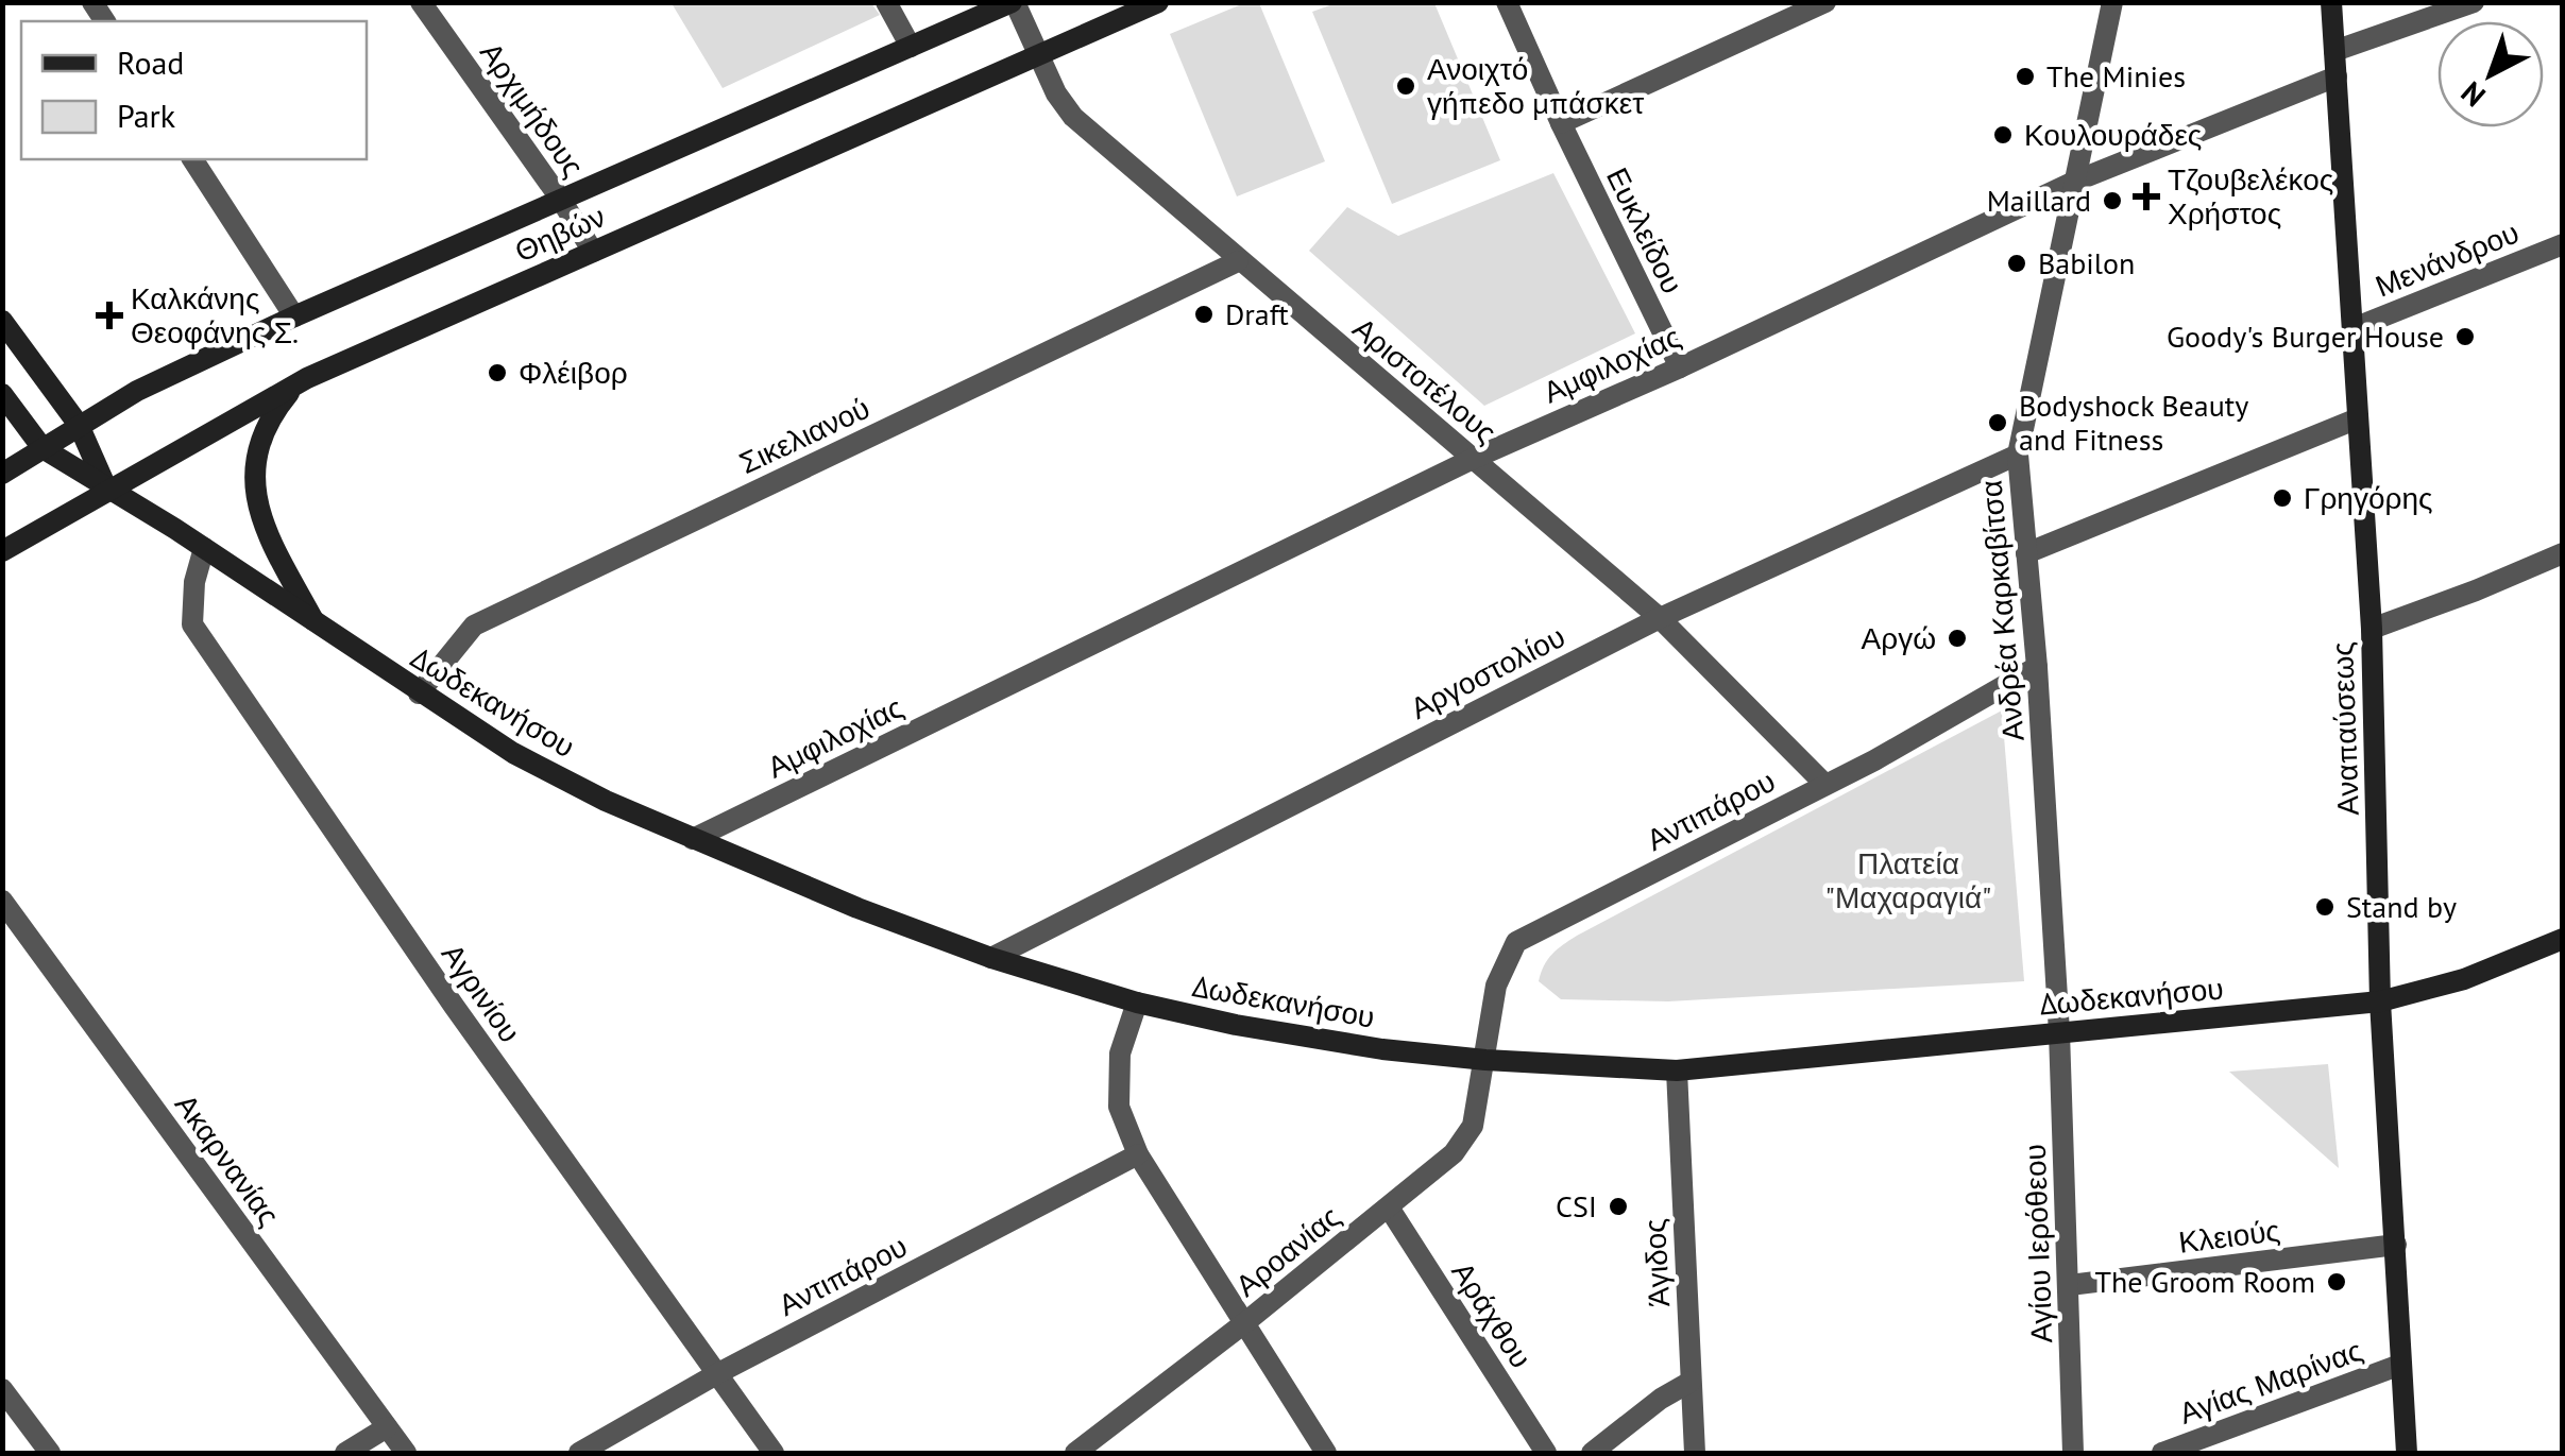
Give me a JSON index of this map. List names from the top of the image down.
{
  "streets": {
    "street": [
      "Αρχιμήδους",
      "Ευκλείδου",
      "Θηβών",
      "Μενάνδρου",
      "Αμφιλοχίας",
      "Αριστοτέλους",
      "Σικελιανού",
      "Ανδρέα Καρκαβίτσα",
      "Αργοστολίου",
      "Δωδεκανήσου",
      "Αναπαύσεως",
      "Αντιπάρου",
      "Αγρινίου",
      "Ακαρνανίας",
      "Κλειούς",
      "Αγίου Ιερόθεου",
      "Αροανίας",
      "Άγιδος",
      "Αράχθου",
      "Αγίας Μαρίνας"
    ]
  },
  "crossings": [
    ["Αρχιμήδους", "Θηβών"],
    ["Ευκλείδου", "Αμφιλοχίας"],
    ["Θηβών", "Αριστοτέλους"],
    ["Θηβών", "Δωδεκανήσου"],
    ["Μενάνδρου", "Αναπαύσεως"],
    ["Αμφιλοχίας", "Αριστοτέλους"],
    ["Αμφιλοχίας", "Ανδρέα Καρκαβίτσα"],
    ["Αμφιλοχίας", "Δωδεκανήσου"],
    ["Αμφιλοχίας", "Αναπαύσεως"],
    ["Αριστοτέλους", "Σικελιανού"],
    ["Αριστοτέλους", "Αργοστολίου"],
    ["Αριστοτέλους", "Αντιπάρου"],
    ["Σικελιανού", "Δωδεκανήσου"],
    ["Ανδρέα Καρκαβίτσα", "Αργοστολίου"],
    ["Ανδρέα Καρκαβίτσα", "Δωδεκανήσου"],
    ["Ανδρέα Καρκαβίτσα", "Αντιπάρου"],
    ["Ανδρέα Καρκαβίτσα", "Αγίου Ιερόθεου"],
    ["Αργοστολίου", "Δωδεκανήσου"],
    ["Δωδεκανήσου", "Αναπαύσεως"],
    ["Δωδεκανήσου", "Αντιπάρου"],
    ["Δωδεκανήσου", "Αγρινίου"],
    ["Δωδεκανήσου", "Αγίου Ιερόθεου"],
    ["Δωδεκανήσου", "Αροανίας"],
    ["Δωδεκανήσου", "Άγιδος"],
    ["Αναπαύσεως", "Κλειούς"],
    ["Αναπαύσεως", "Αγίας Μαρίνας"],
    ["Αντιπάρου", "Αγρινίου"],
    ["Αντιπάρου", "Αροανίας"],
    ["Κλειούς", "Αγίου Ιερόθεου"],
    ["Αροανίας", "Αράχθου"]
  ],
  "parks": ["Πλατεία \"Μαχαραγιά\""],
  "places": {
    "other": [
      "The Minies",
      "Ανοιχτό γήπεδο μπάσκετ",
      "Κουλουράδες",
      "Maillard",
      "Babilon",
      "Draft",
      "Goody's Burger House",
      "Φλέιβορ",
      "Bodyshock Beauty and Fitness",
      "Γρηγόρης",
      "Αργώ",
      "Stand by",
      "CSI",
      "The Groom Room"
    ],
    "health": ["Τζουβελέκος Χρήστος", "Καλκάνης Θεοφάνης Σ."]
  },
  "legend": ["Road", "Park"],
  "north": "bottom left"
}
